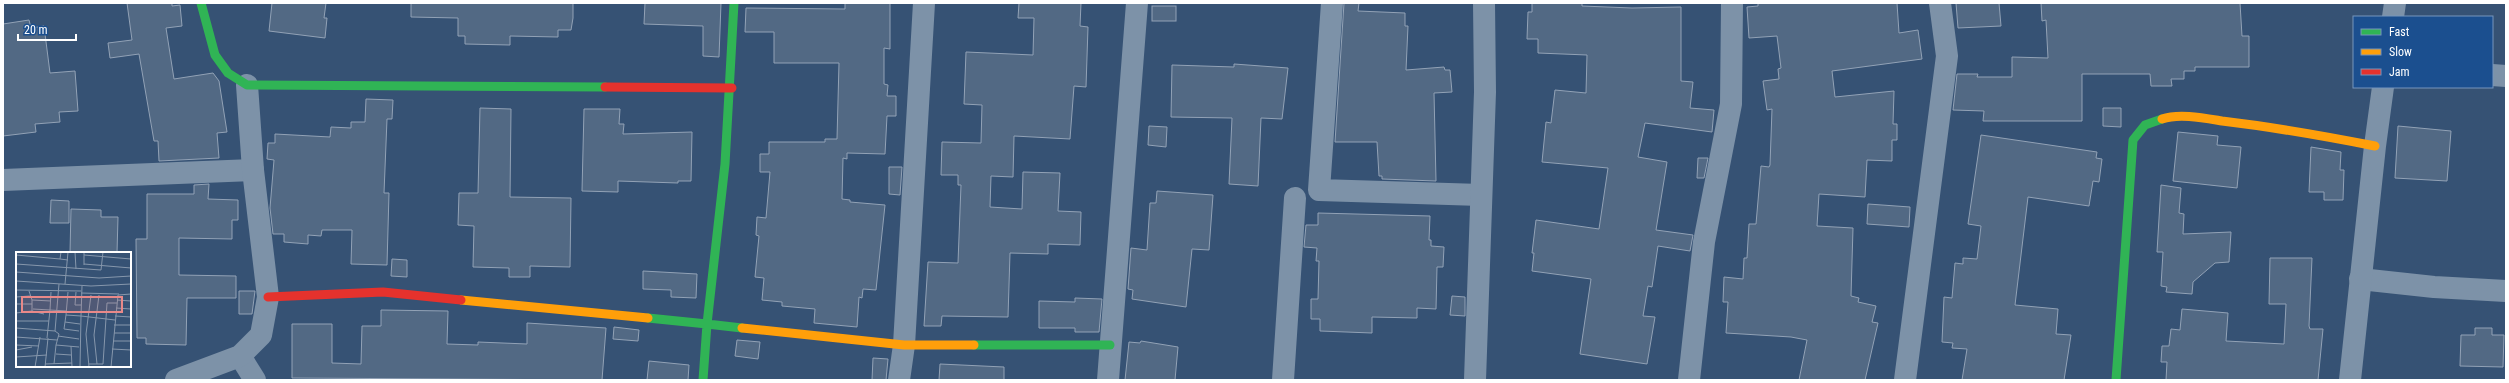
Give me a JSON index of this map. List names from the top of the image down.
{
  "legend": ["Fast", "Slow", "Jam"],
  "scale_bar": "20 m"
}
